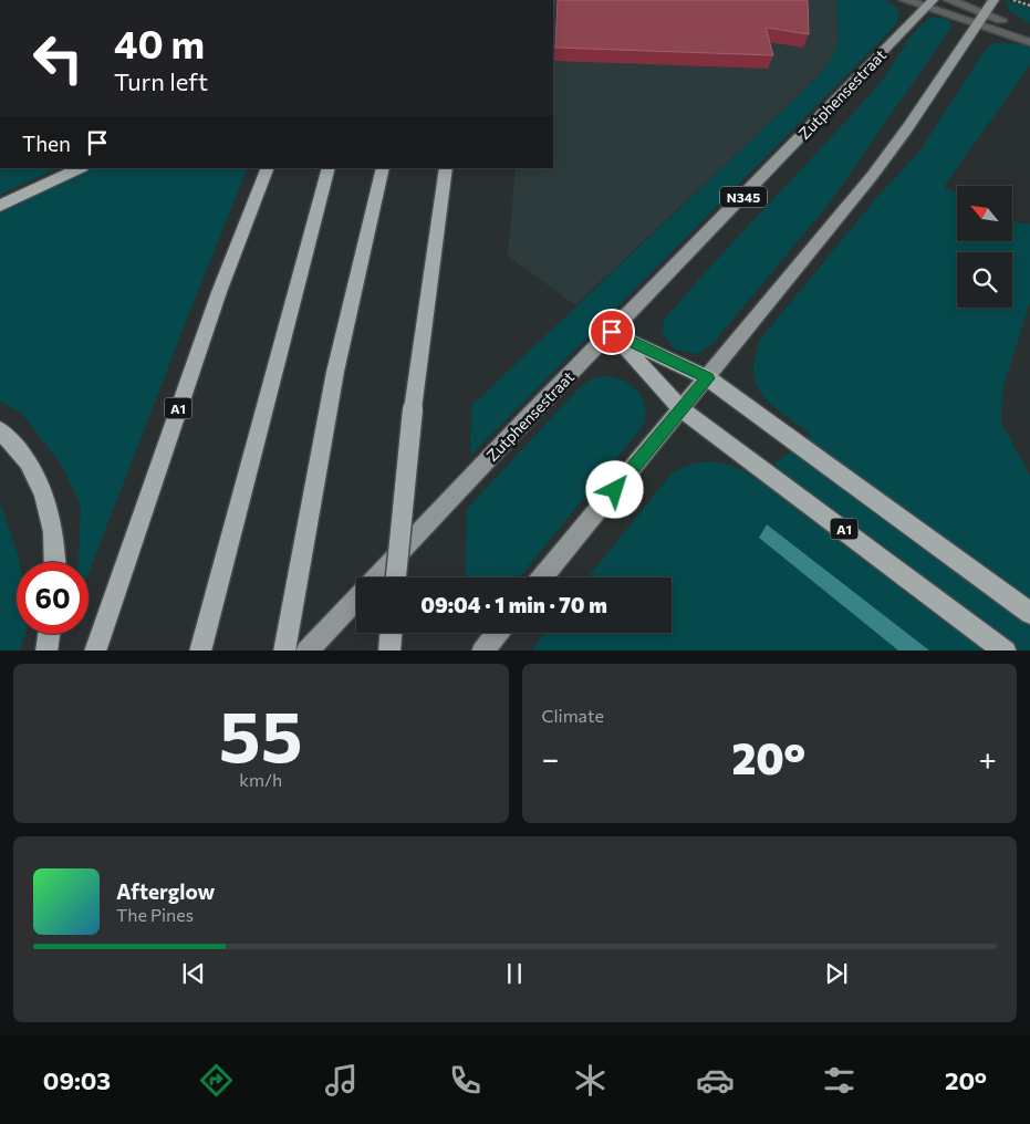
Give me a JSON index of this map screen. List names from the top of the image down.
{
  "streets": {
    "highway": ["A1"],
    "main road": ["Zutphensestraat", "N345"]
  },
  "north": "top left",
  "page": {
    "turn": ["40 m", "Turn left"],
    "then": "Then",
    "limit": "60",
    "trip": "09:04 · 1 min · 70 m",
    "tile": [
      ["55", "km/h"],
      "Climate"
    ],
    "heat": ["−", "20°", "+"],
    "song": ["Afterglow", "The Pines"],
    "tabs": ["09:03", "20°"]
  }
}
